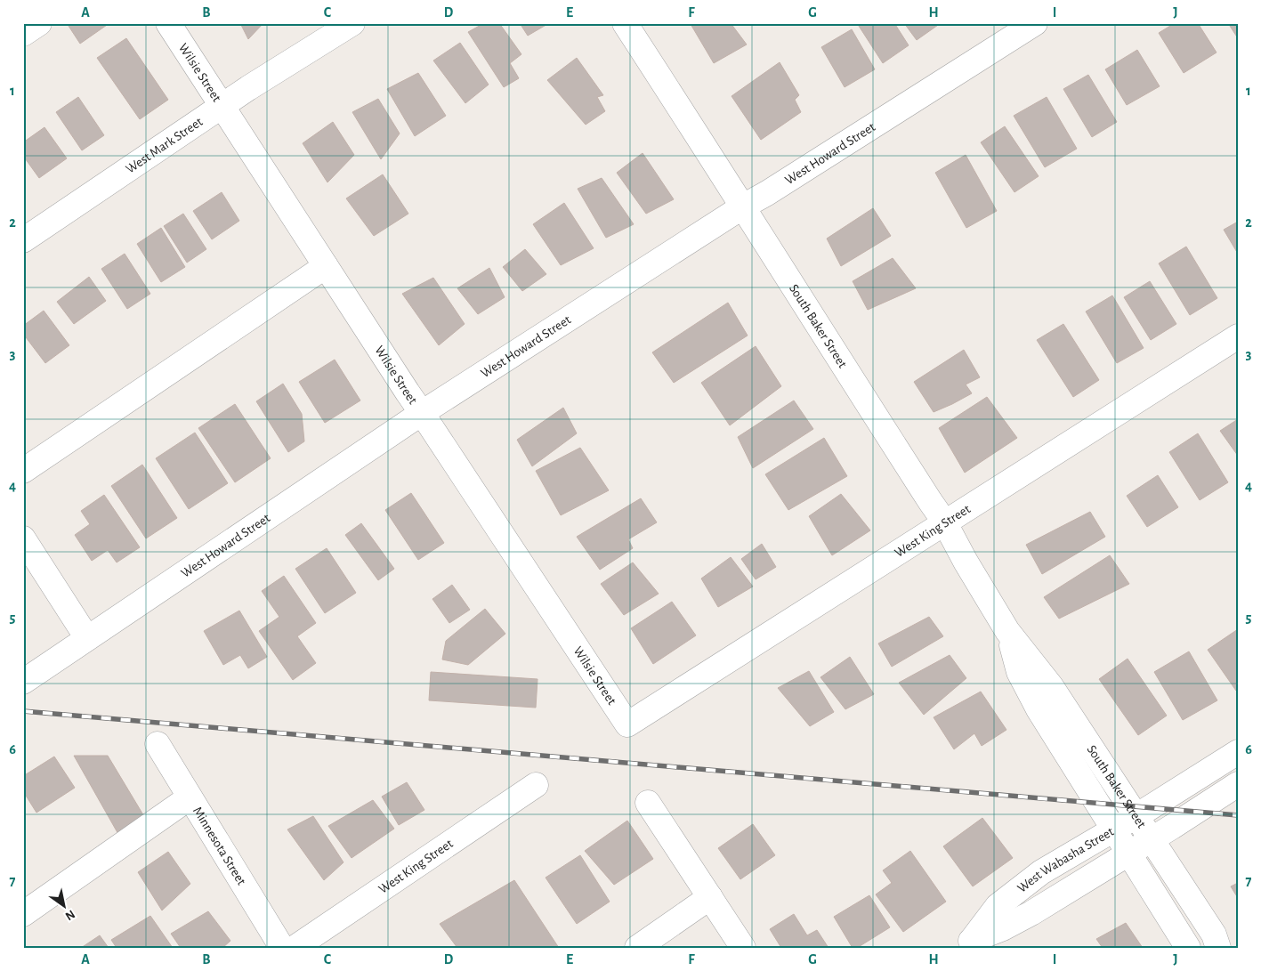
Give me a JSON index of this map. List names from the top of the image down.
{
  "streets": {
    "street": [
      "Wilsie Street",
      "West Mark Street",
      "West Howard Street",
      "South Baker Street",
      "West King Street",
      "Minnesota Street",
      "West Wabasha Street"
    ]
  },
  "crossings": [
    ["Wilsie Street", "West Mark Street"],
    ["Wilsie Street", "West Howard Street"],
    ["Wilsie Street", "West King Street"],
    ["West Howard Street", "South Baker Street"],
    ["South Baker Street", "West King Street"],
    ["South Baker Street", "West Wabasha Street"]
  ],
  "north": "bottom right",
  "grid": {
    "columns": [
      "A",
      "B",
      "C",
      "D",
      "E",
      "F",
      "G",
      "H",
      "I",
      "J"
    ],
    "rows": [
      "1",
      "2",
      "3",
      "4",
      "5",
      "6",
      "7"
    ]
  }
}
